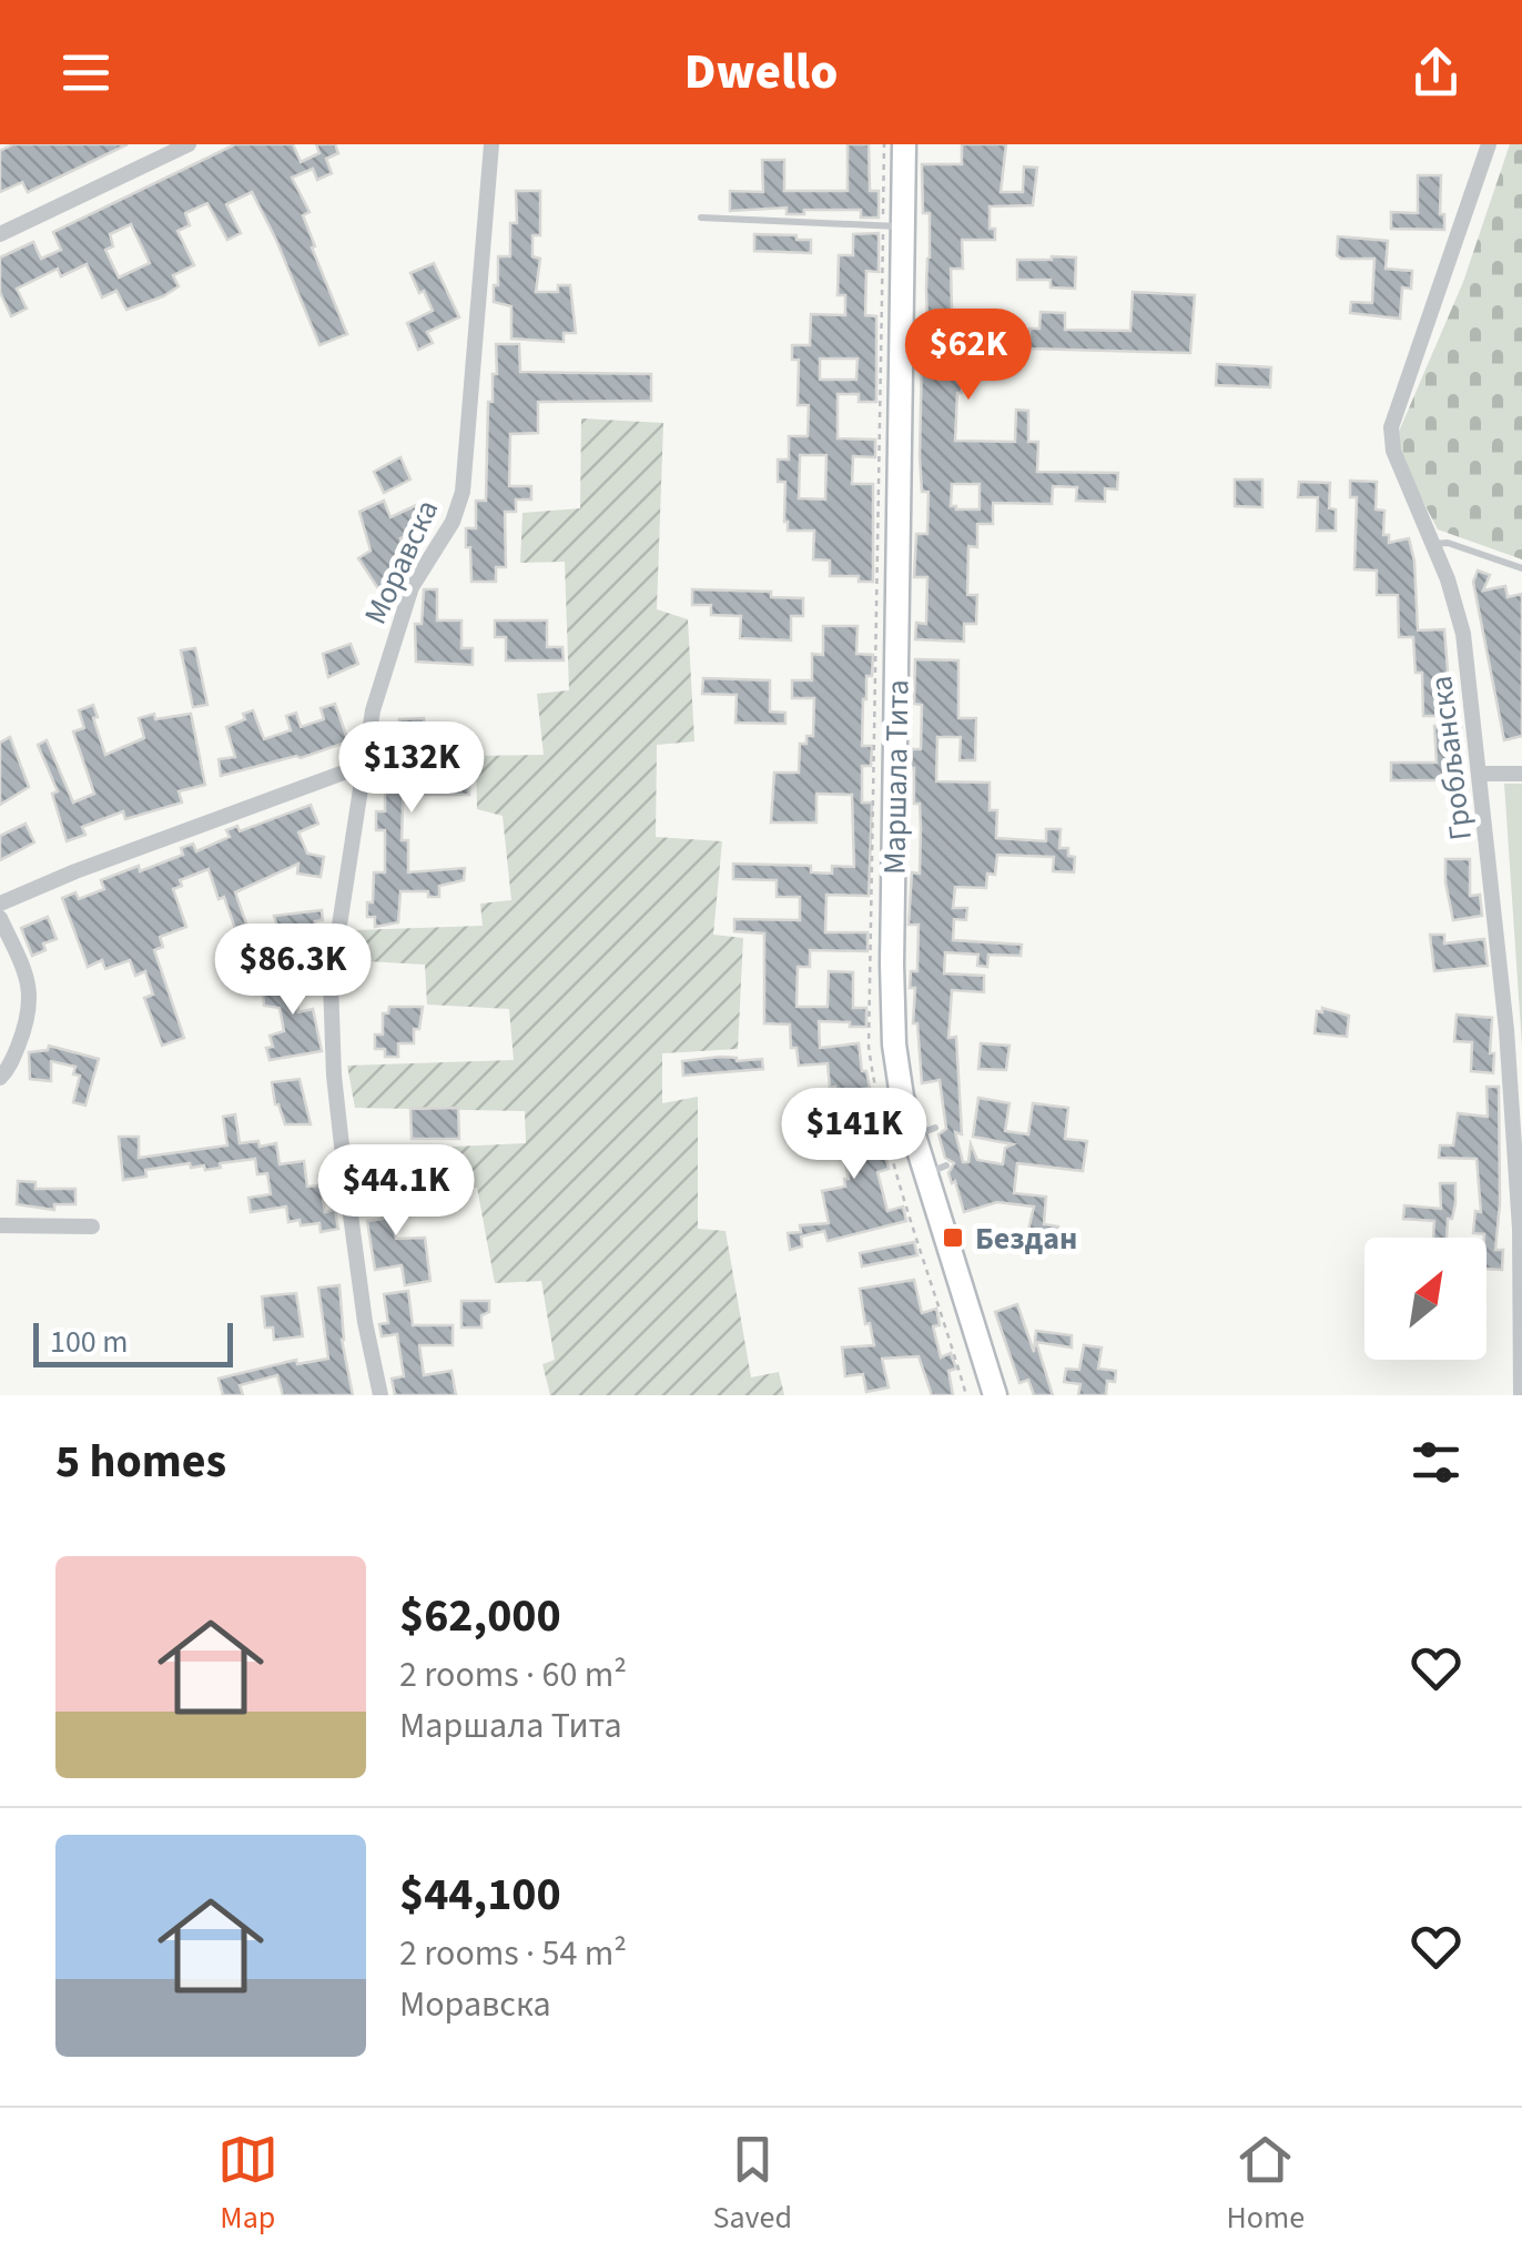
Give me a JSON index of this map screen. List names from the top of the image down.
{
  "streets": {
    "main road": ["Маршала Тита"],
    "street": ["Моравска", "Гробљанска"]
  },
  "places": {
    "transit": ["Бездан"]
  },
  "scale_bar": "100 m",
  "north": "top right",
  "page": {
    "header": "Dwello",
    "price": [
      "$62K",
      "$132K",
      "$86.3K",
      "$141K",
      "$44.1K"
    ],
    "scale": "100 m",
    "heading": "5 homes",
    "list": [
      {
        "name": "$62,000",
        "note": "2 rooms · 60 m² · Маршала Тита"
      },
      {
        "name": "$44,100",
        "note": "2 rooms · 54 m² · Моравска"
      }
    ],
    "tabs": ["Map", "Saved", "Home"]
  }
}
